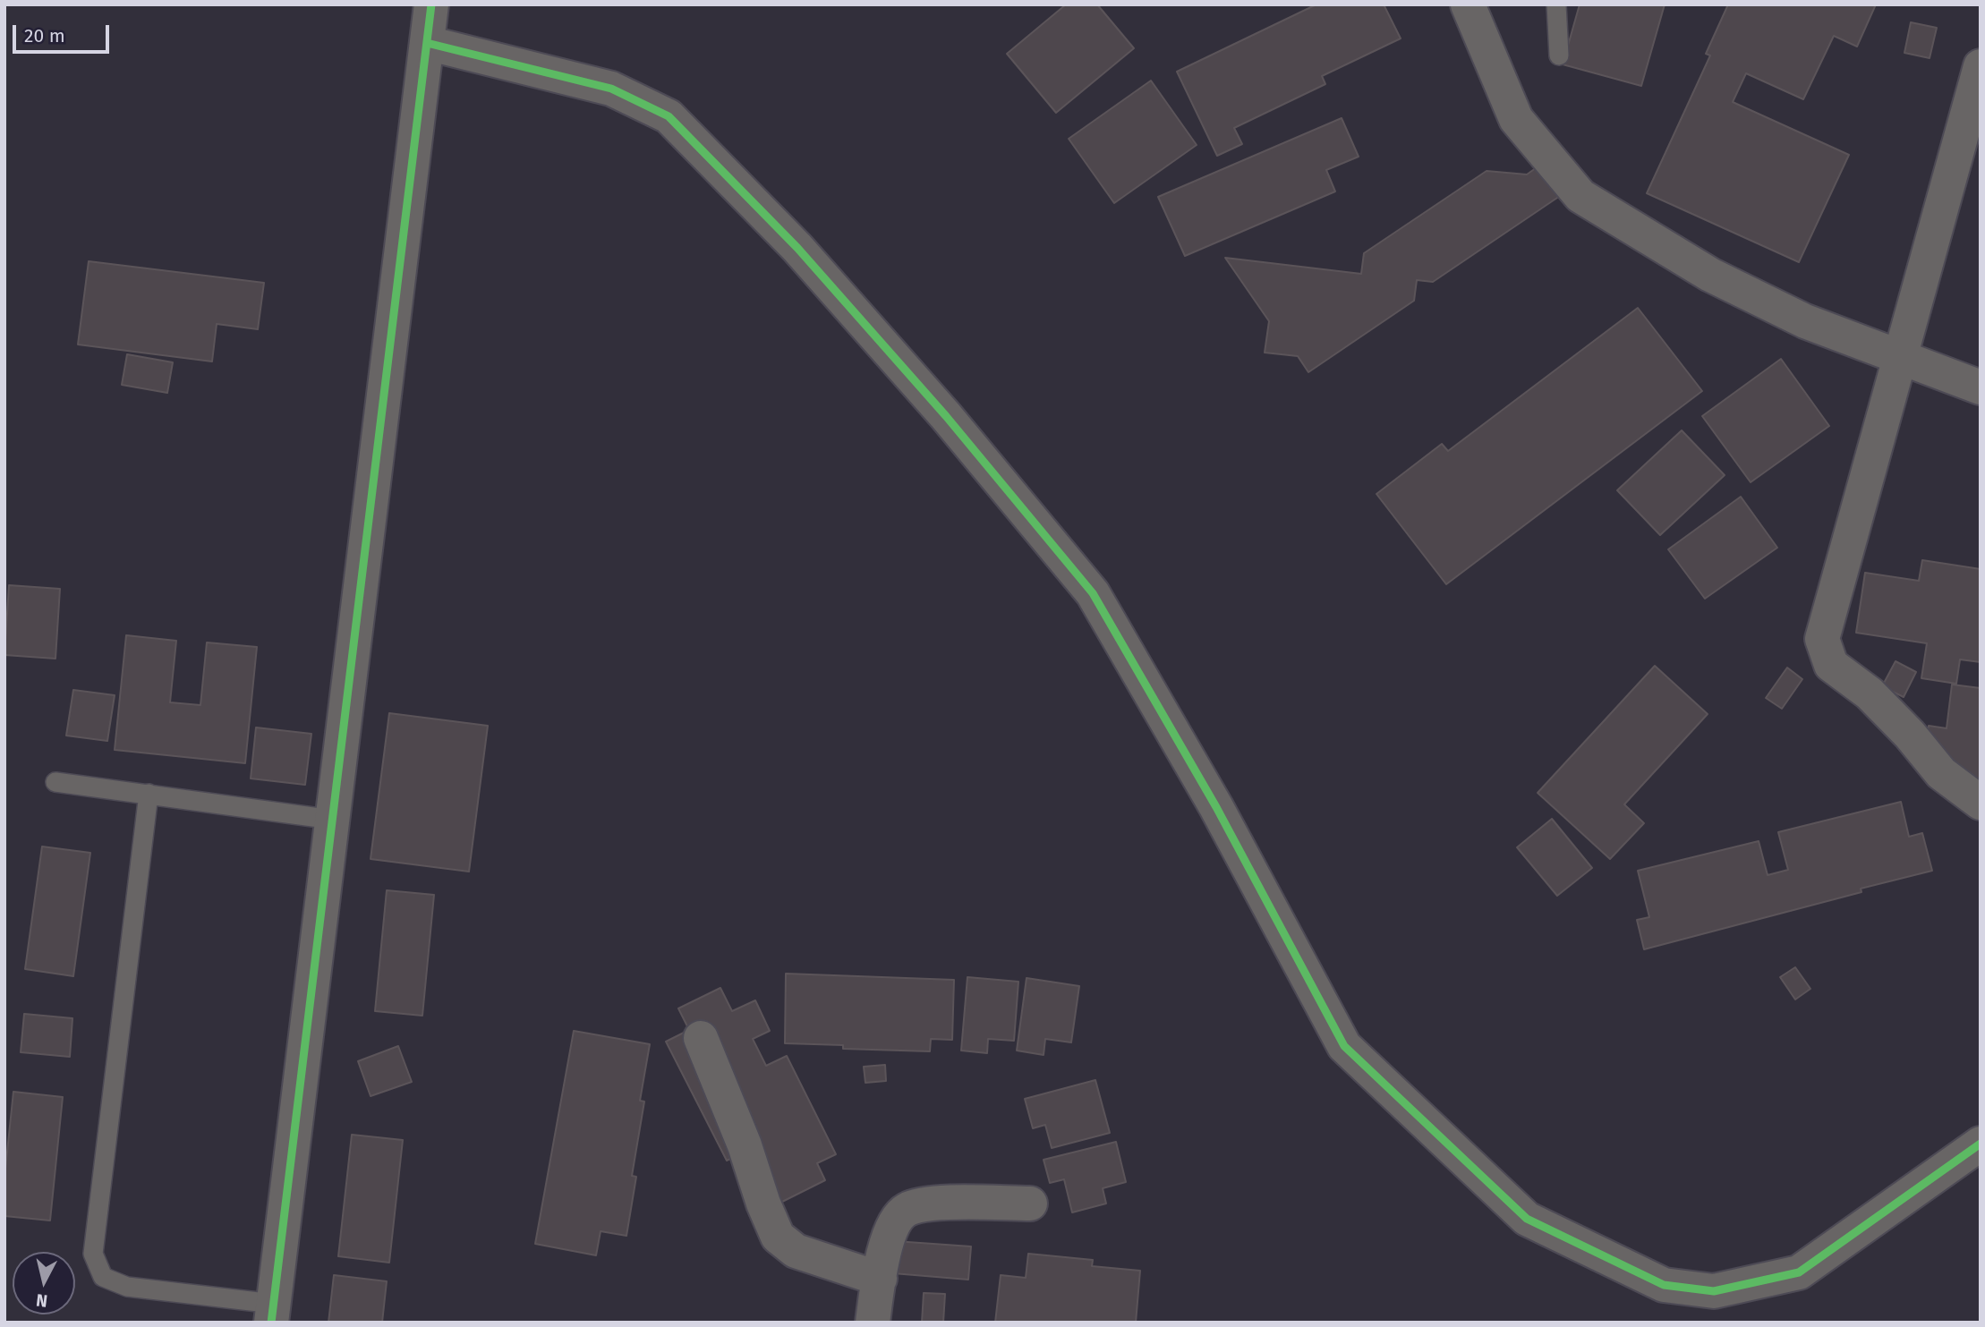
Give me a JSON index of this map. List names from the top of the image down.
{
  "scale_bar": "20 m",
  "north": "bottom"
}
